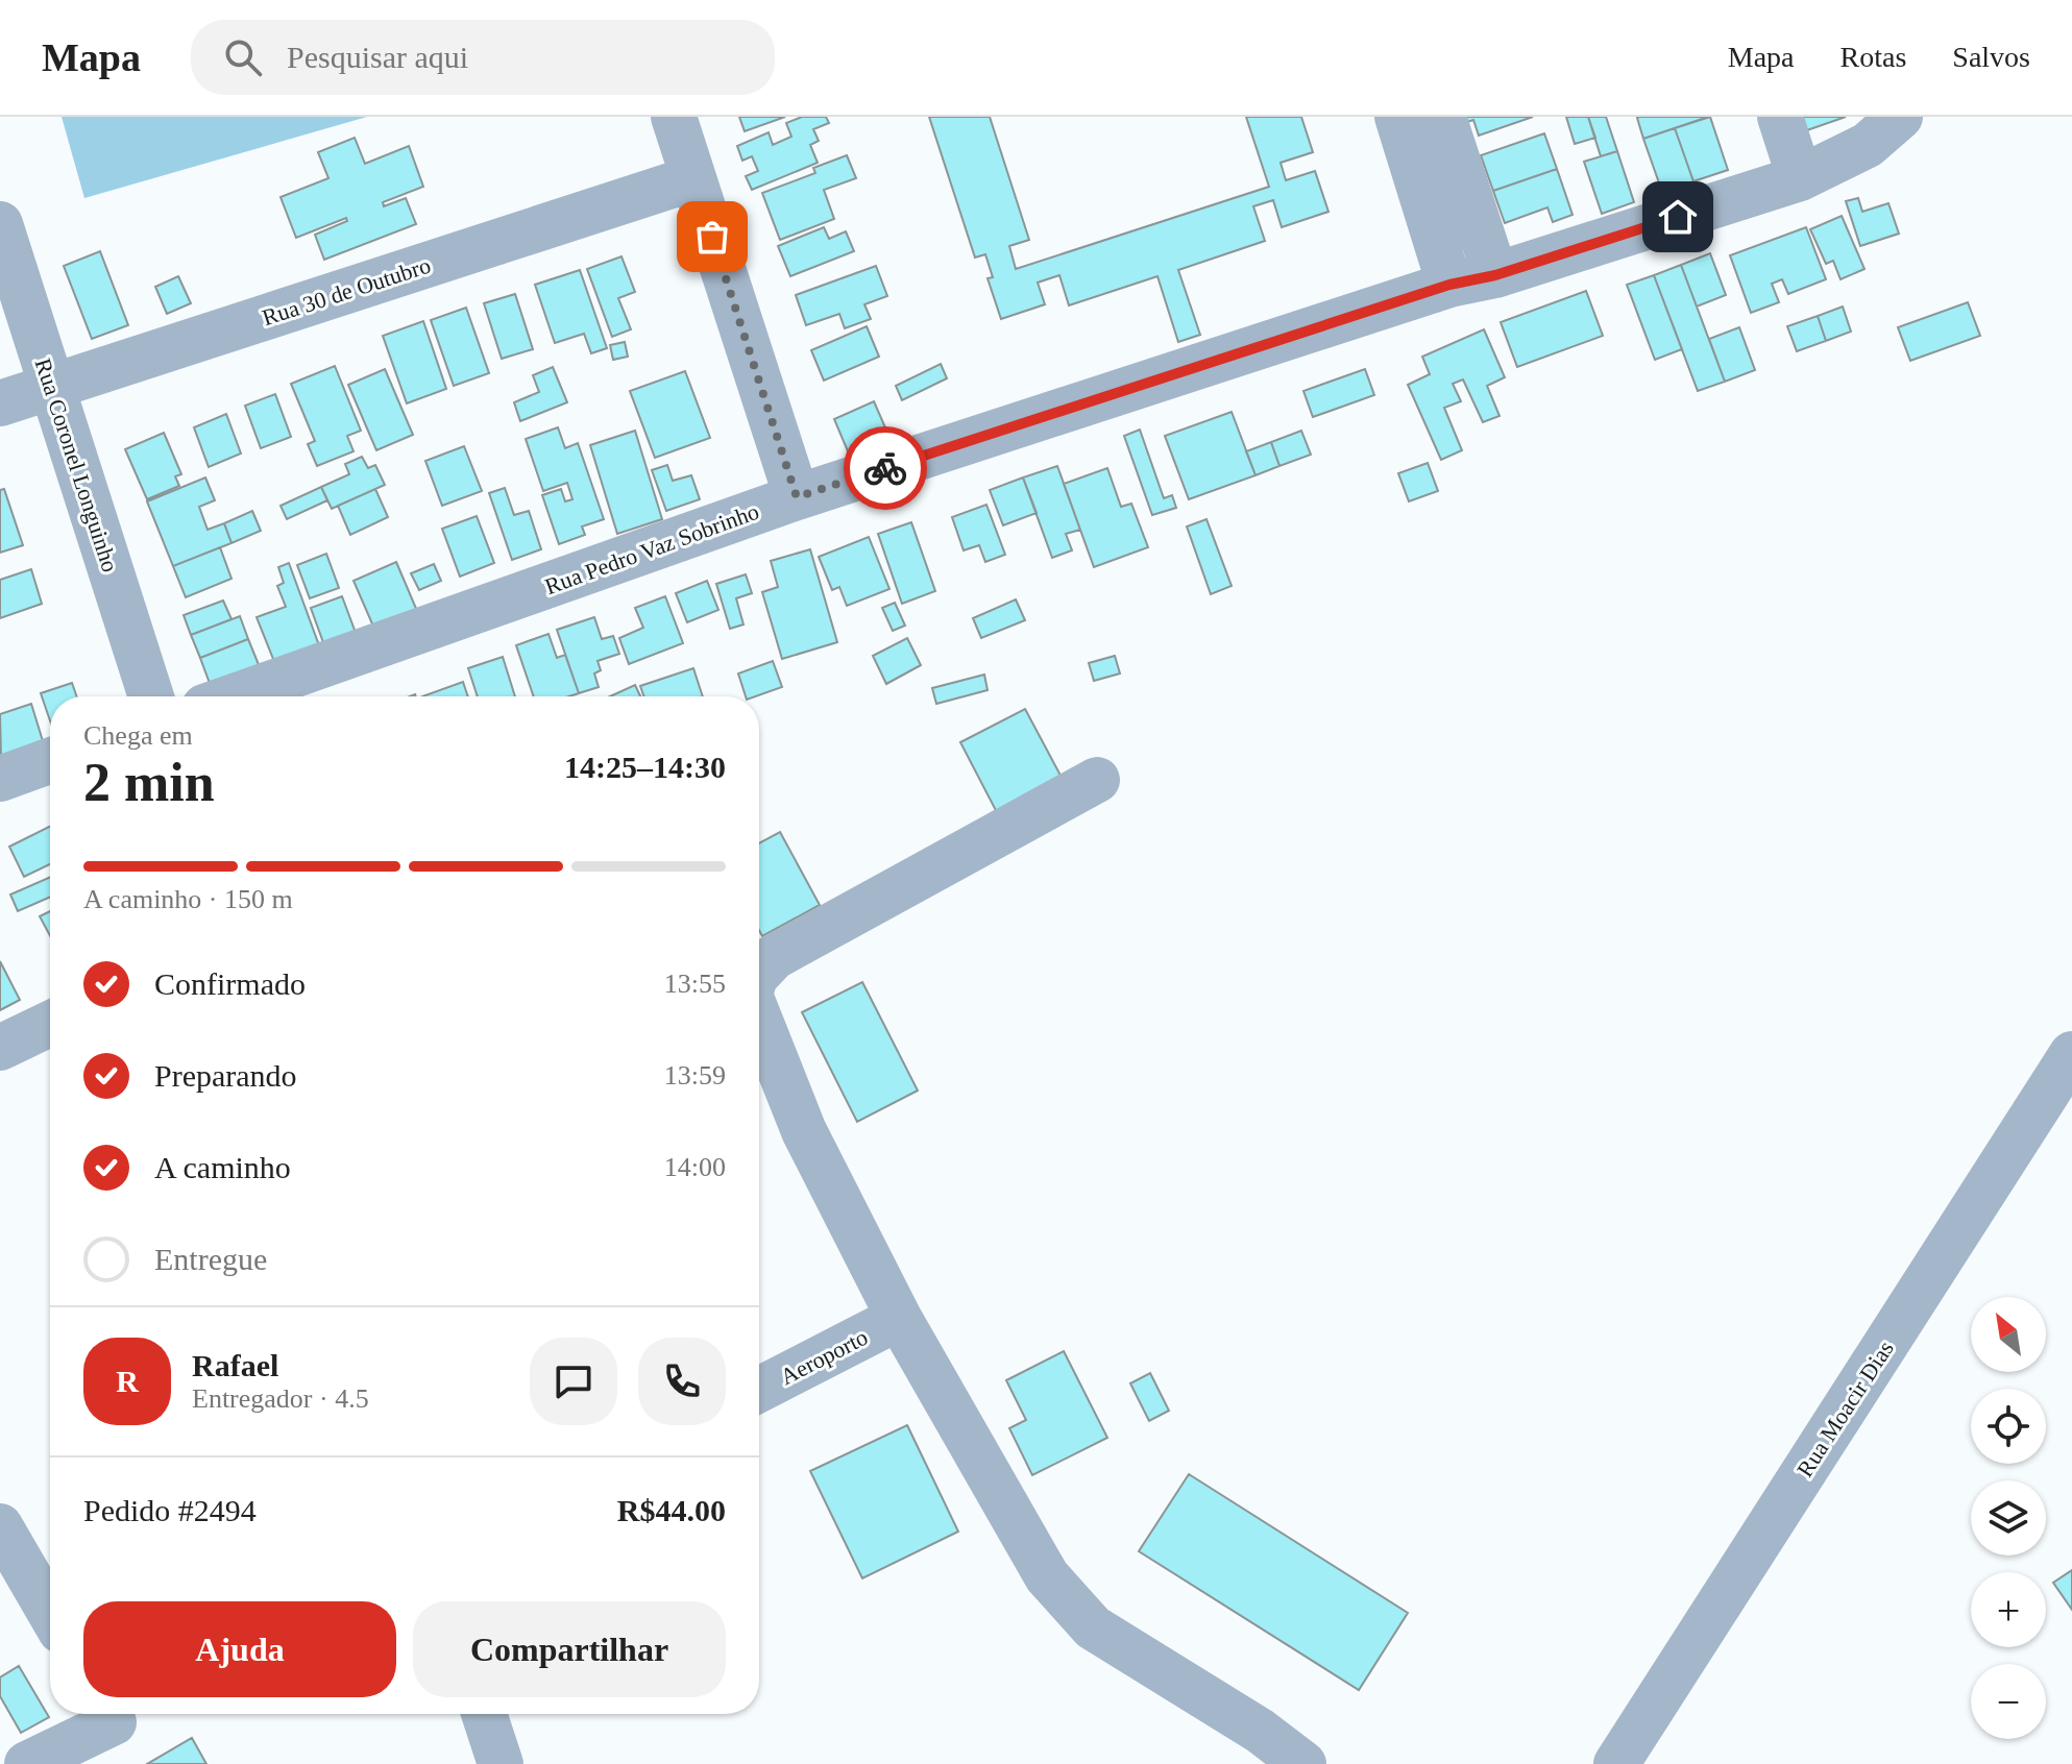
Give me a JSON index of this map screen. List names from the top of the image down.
{
  "streets": {
    "street": [
      "Rua 30 de Outubro",
      "Rua Coronel Longuinho",
      "Rua Pedro Vaz Sobrinho",
      "Aeroporto",
      "Rua Moacir Dias"
    ]
  },
  "crossings": [
    ["Rua 30 de Outubro", "Rua Coronel Longuinho"]
  ],
  "north": "top left",
  "page": {
    "header": "Mapa",
    "search": "Pesquisar aqui",
    "nav": ["Mapa", "Rotas", "Salvos"],
    "heading": ["2 min", "Chega em", "14:25–14:30"],
    "panel": [
      "Rafael",
      "Entregador · 4.5",
      "Pedido #2494",
      "R$44.00"
    ],
    "bar": "A caminho · 150 m",
    "list": [
      ["Confirmado", "13:55"],
      ["Preparando", "13:59"],
      ["A caminho", "14:00"],
      "Entregue"
    ],
    "map_buttons": ["+", "−"],
    "round": "R",
    "buttons": ["Ajuda", "Compartilhar"]
  }
}
